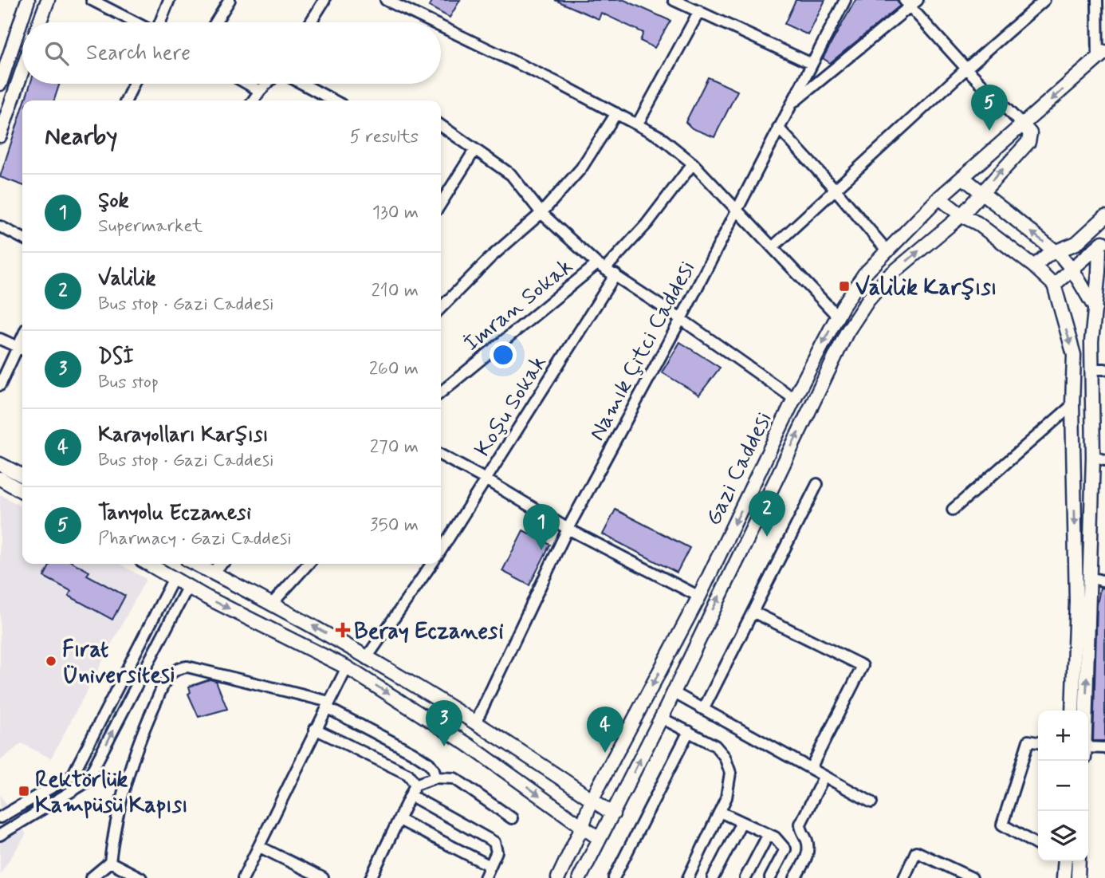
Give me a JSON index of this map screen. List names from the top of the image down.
{
  "streets": {
    "main road": ["Gazi Caddesi"],
    "street": ["İmran Sokak", "Namık Çitci Caddesi", "Koşu Sokak"]
  },
  "places": {
    "transit": ["Valilik Karşısı", "Rektörlük Kampüsü Kapısı"],
    "health": ["Beray Eczanesi"],
    "other": ["Fırat Üniversitesi"]
  },
  "page": {
    "search": "Search here",
    "pins": [
      "5",
      "2",
      "1",
      "3",
      "4"
    ],
    "heading": ["Nearby", "5 results"],
    "list": [
      {
        "mark": "1",
        "name": "Şok",
        "note": "Supermarket",
        "value": "130 m"
      },
      {
        "mark": "2",
        "name": "Valilik",
        "note": "Bus stop · Gazi Caddesi",
        "value": "210 m"
      },
      {
        "mark": "3",
        "name": "DSİ",
        "note": "Bus stop",
        "value": "260 m"
      },
      {
        "mark": "4",
        "name": "Karayolları Karşısı",
        "note": "Bus stop · Gazi Caddesi",
        "value": "270 m"
      },
      {
        "mark": "5",
        "name": "Tanyolu Eczanesi",
        "note": "Pharmacy · Gazi Caddesi",
        "value": "350 m"
      }
    ],
    "map_buttons": ["+", "−"]
  }
}
